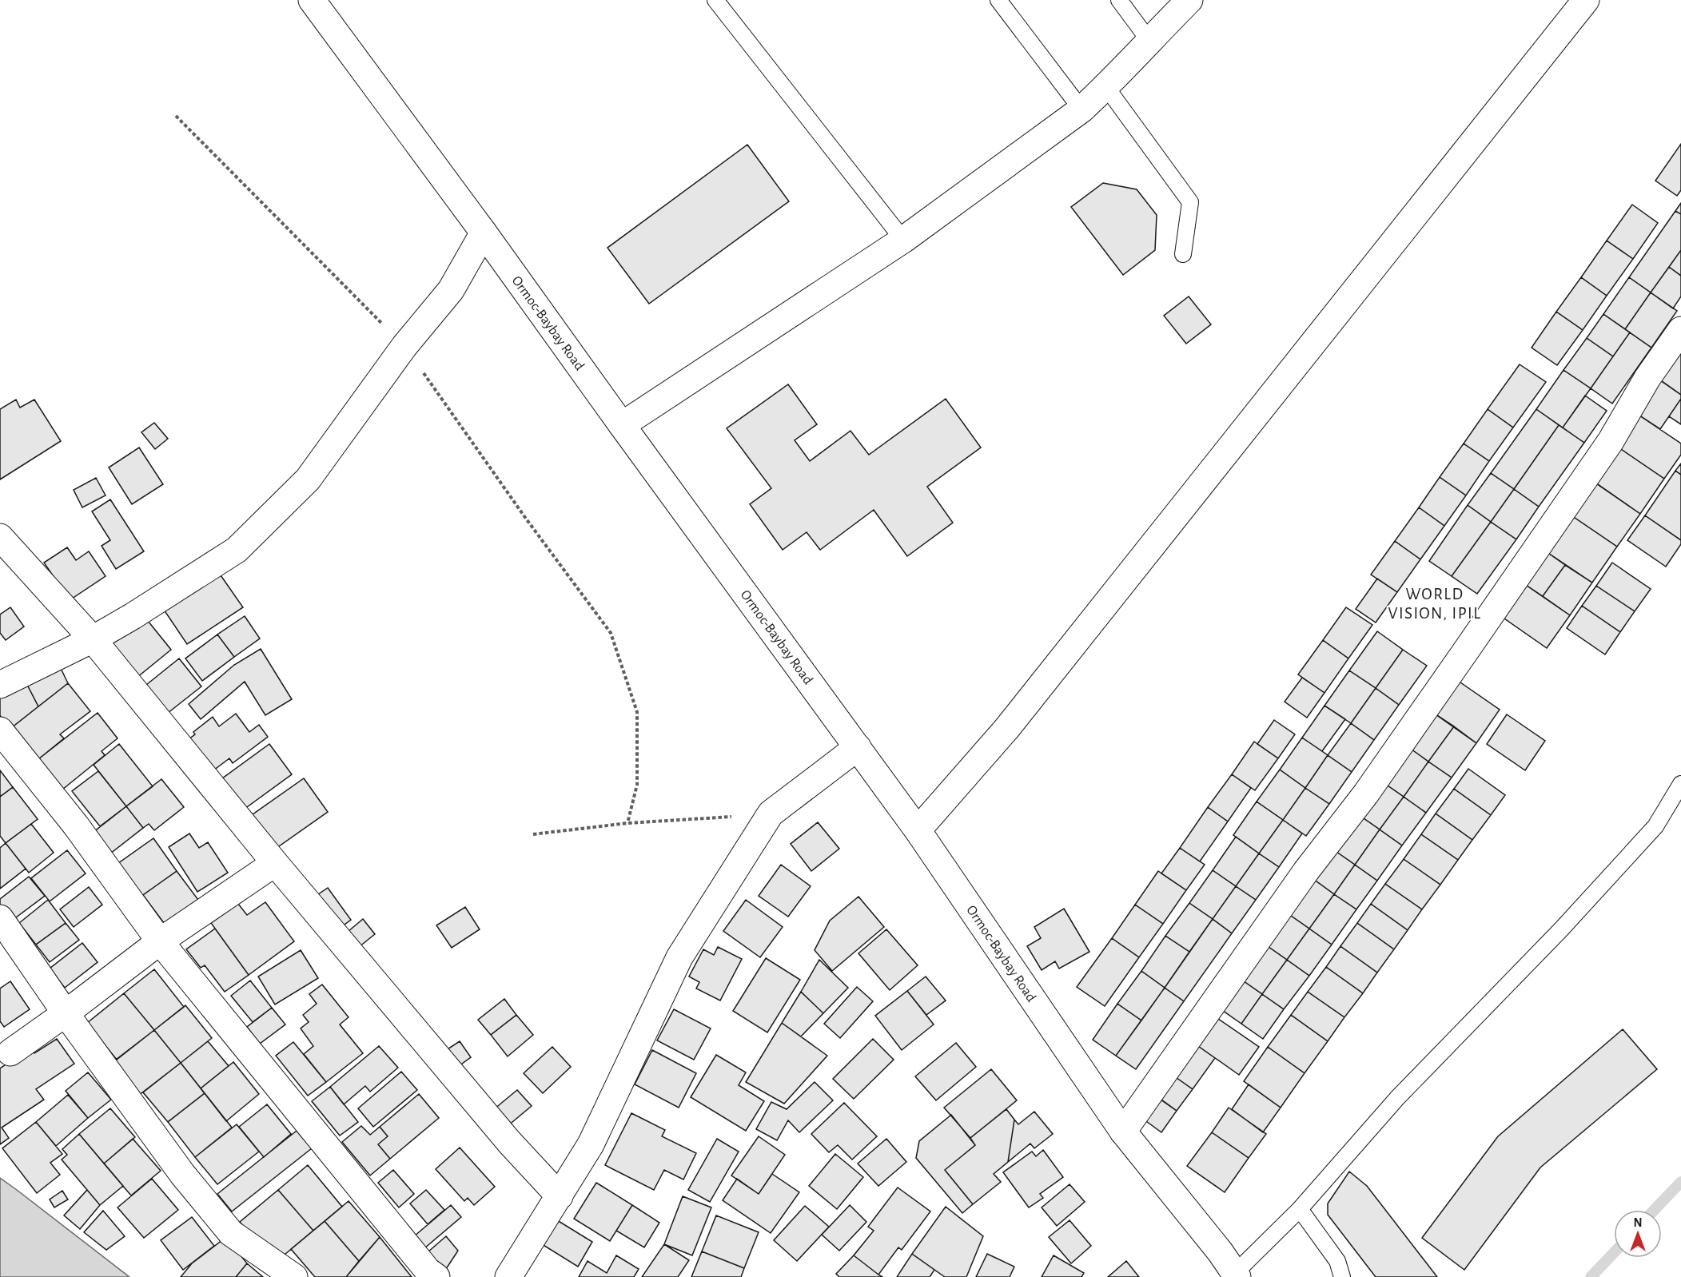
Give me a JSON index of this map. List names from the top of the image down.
{
  "streets": {
    "main road": ["Ormoc-Baybay Road"]
  },
  "districts": ["WORLD VISION, IPIL"],
  "north": "top"
}
